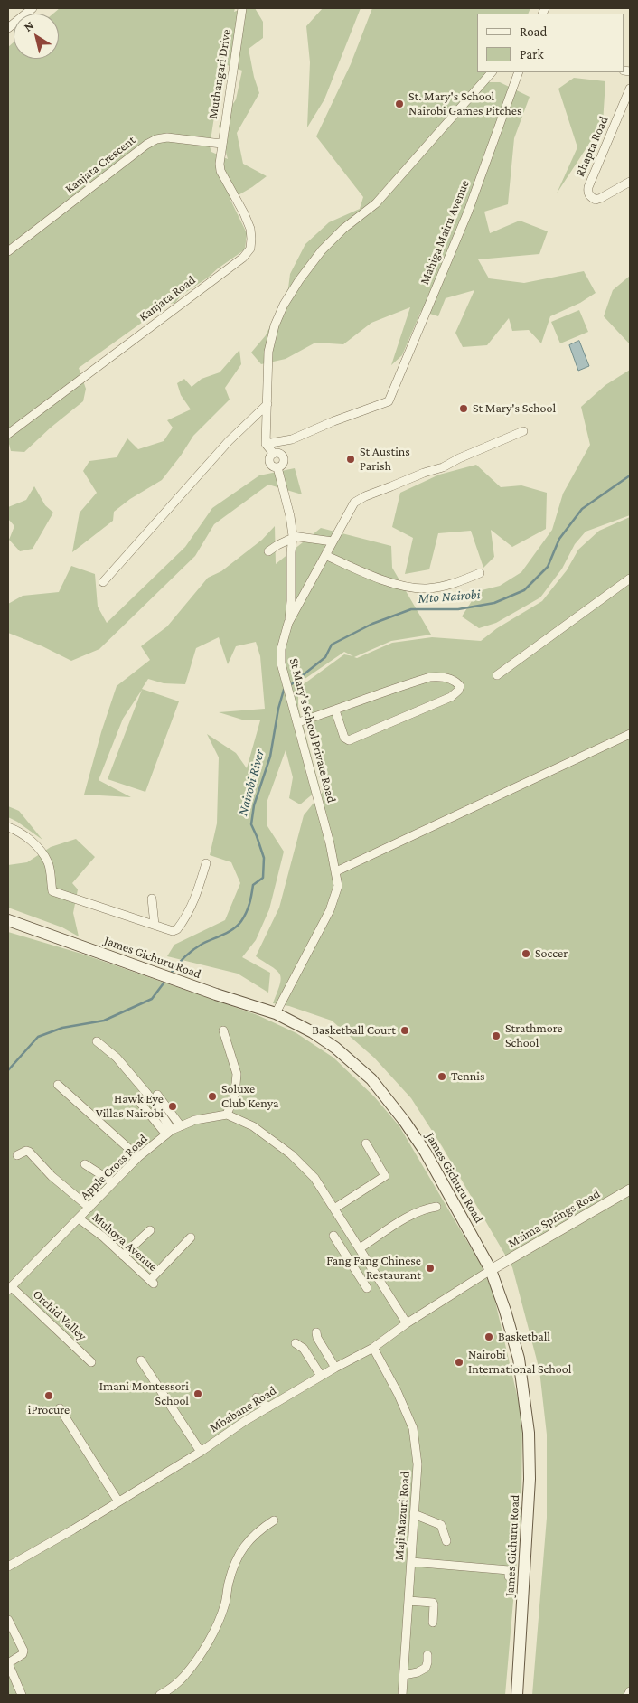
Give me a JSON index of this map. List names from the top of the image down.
{
  "streets": {
    "main road": ["James Gichuru Road"],
    "street": [
      "Muthangari Drive",
      "Rhapta Road",
      "Kanjata Crescent",
      "Mahiga Mairu Avenue",
      "Kanjata Road",
      "St Mary's School Private Road",
      "Apple Cross Road",
      "Mzima Springs Road",
      "Muhoya Avenue",
      "Orchid Valley",
      "Mbabane Road",
      "Maji Mazuri Road"
    ]
  },
  "crossings": [
    ["Muthangari Drive", "Kanjata Crescent"],
    ["Muthangari Drive", "Kanjata Road"],
    ["Kanjata Crescent", "Kanjata Road"],
    ["St Mary's School Private Road", "James Gichuru Road"],
    ["James Gichuru Road", "Mzima Springs Road"],
    ["James Gichuru Road", "Mbabane Road"],
    ["Apple Cross Road", "Muhoya Avenue"],
    ["Apple Cross Road", "Orchid Valley"],
    ["Mzima Springs Road", "Mbabane Road"],
    ["Mbabane Road", "Maji Mazuri Road"]
  ],
  "water": ["Mto Nairobi", "Nairobi River"],
  "places": [
    "St. Mary's School Nairobi Games Pitches",
    "St Mary's School",
    "St Austins Parish",
    "Soccer",
    "Basketball Court",
    "Strathmore School",
    "Tennis",
    "Soluxe Club Kenya",
    "Hawk Eye Villas Nairobi",
    "Fang Fang Chinese Restaurant",
    "Basketball",
    "Nairobi International School",
    "Imani Montessori School",
    "iProcure"
  ],
  "legend": ["Road", "Park"],
  "north": "top left"
}
